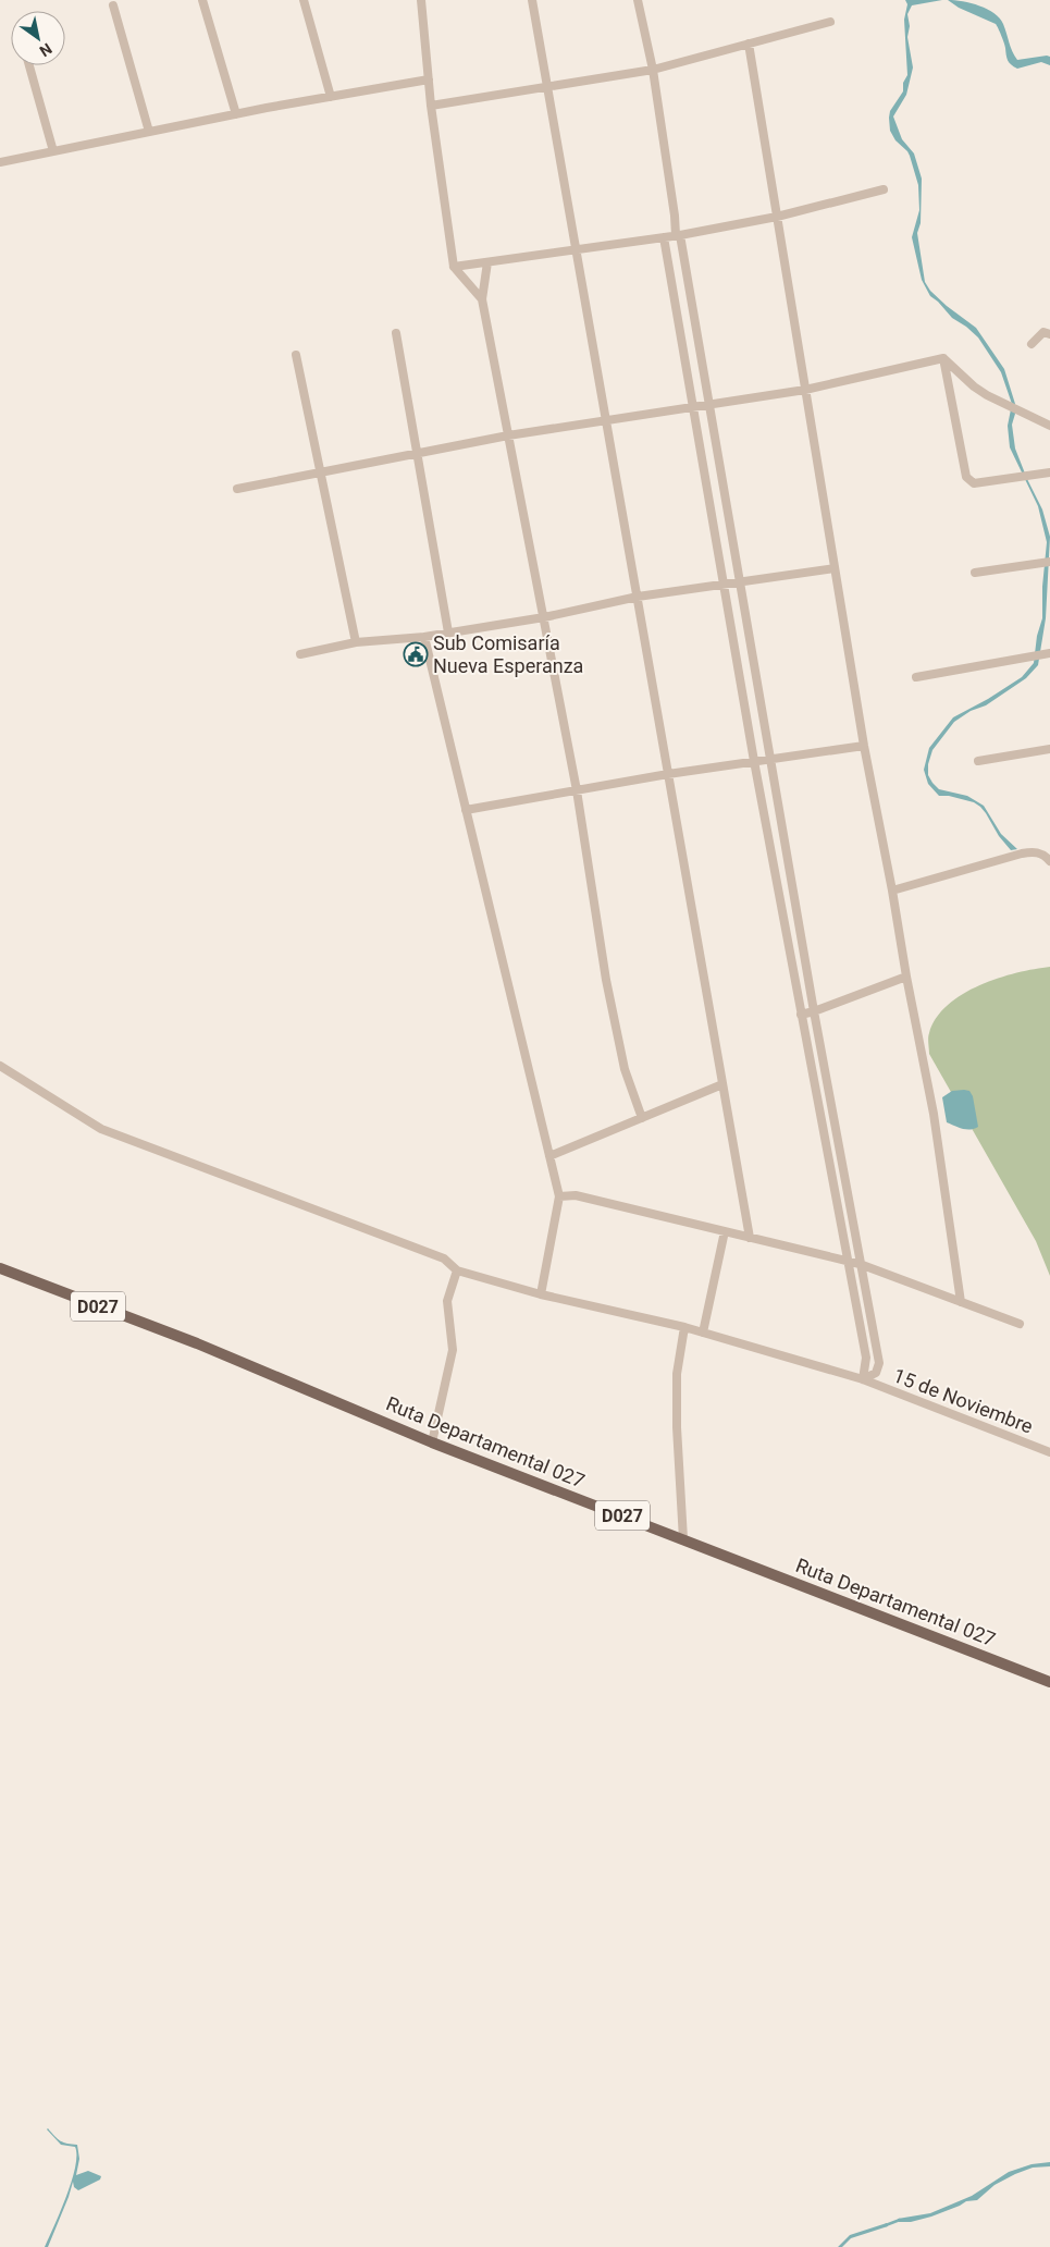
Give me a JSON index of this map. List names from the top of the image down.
{
  "streets": {
    "main road": ["D027", "Ruta Departamental 027"],
    "street": ["15 de Noviembre"]
  },
  "places": {
    "public building": ["Sub Comisaría Nueva Esperanza"]
  },
  "north": "bottom right"
}
